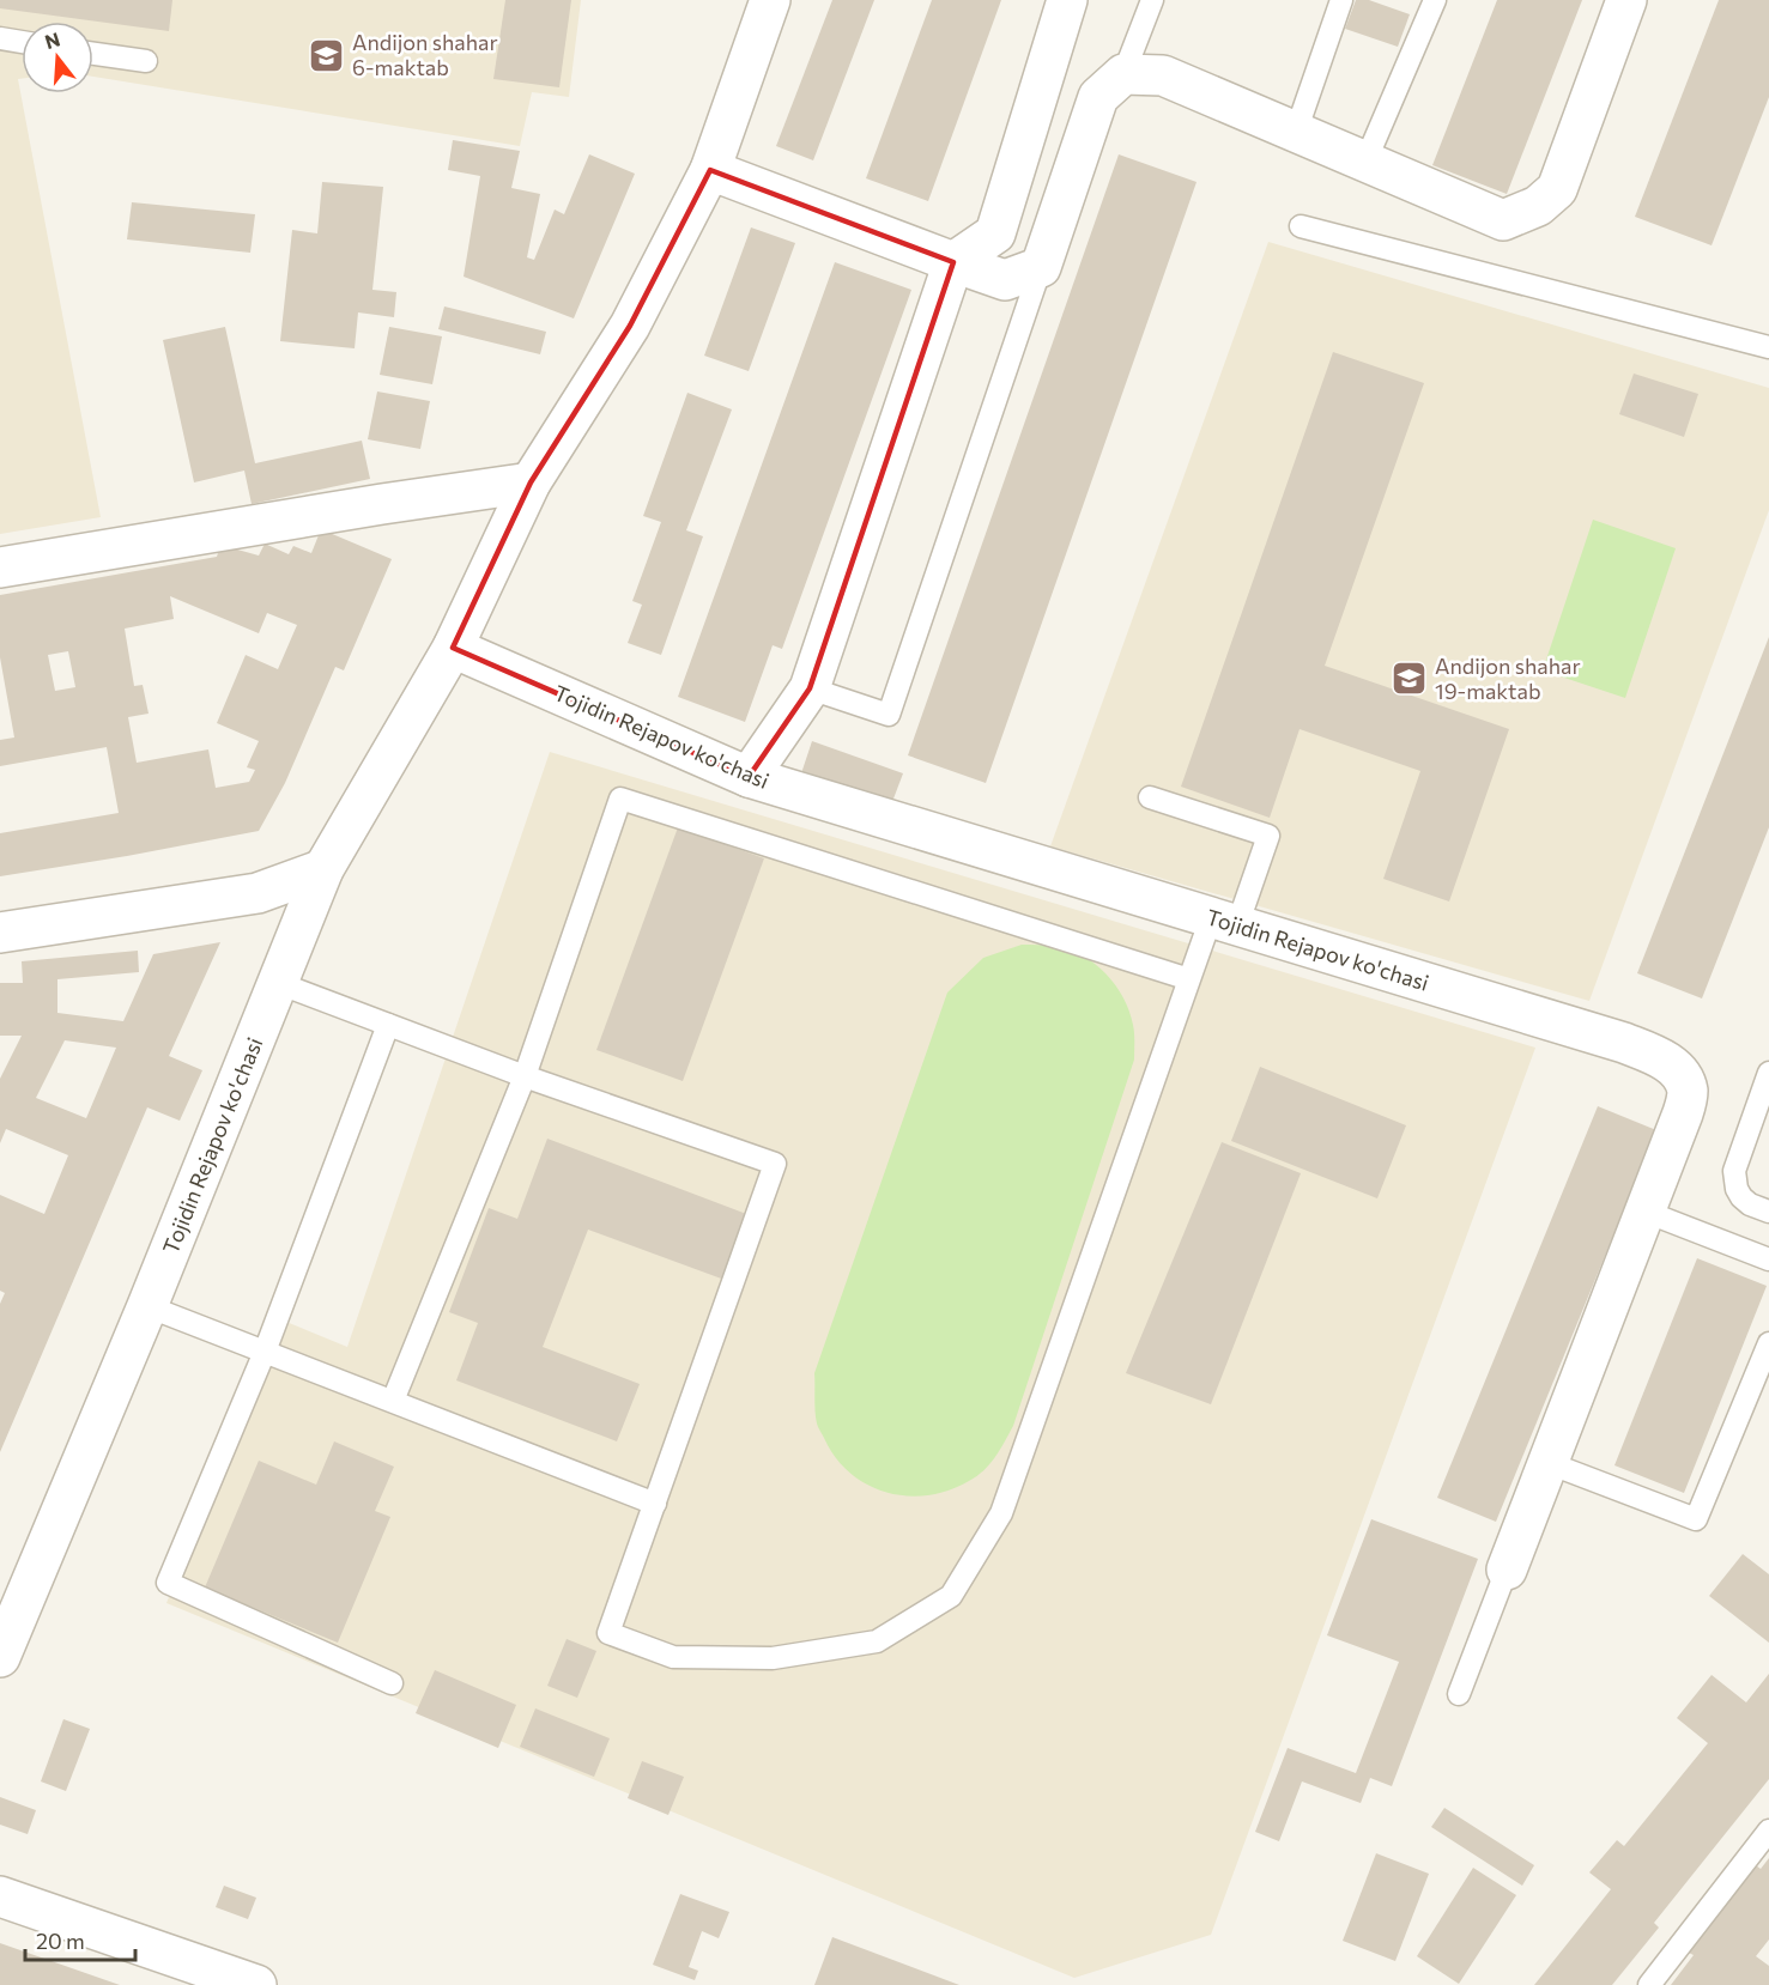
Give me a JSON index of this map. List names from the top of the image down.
{
  "streets": {
    "street": ["Tojidin Rejapov ko'chasi"]
  },
  "places": {
    "school or university": ["Andijon shahar 6-maktab", "Andijon shahar 19-maktab"]
  },
  "scale_bar": "20 m",
  "north": "top"
}
